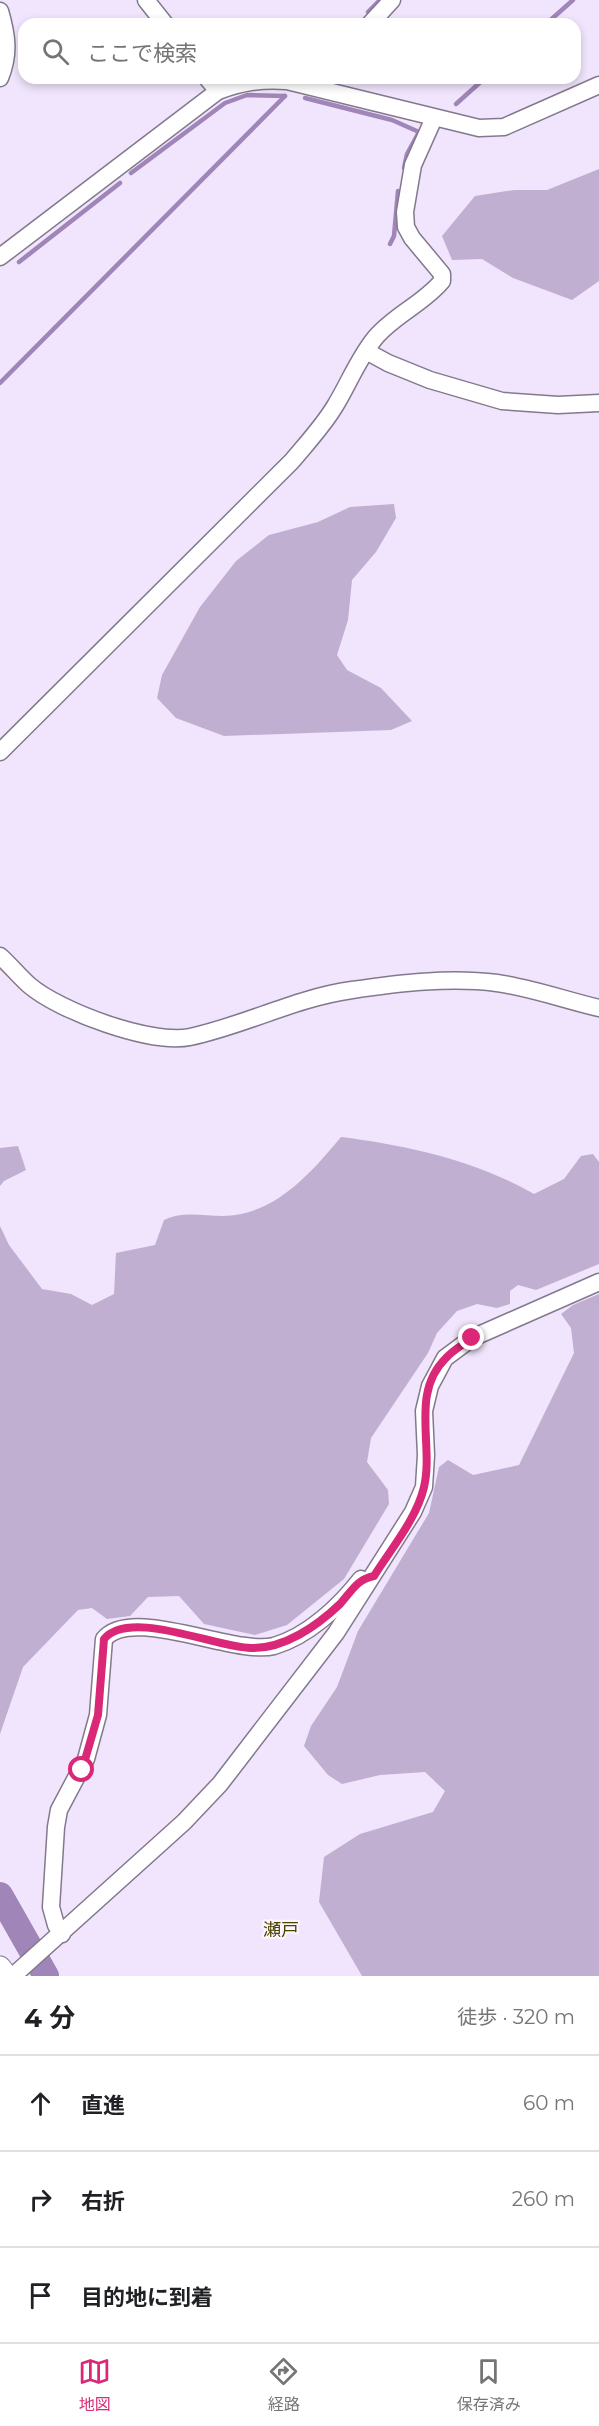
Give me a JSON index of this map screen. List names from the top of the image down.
{
  "districts": ["瀬戸"],
  "page": {
    "search": "ここで検索",
    "heading": ["4 分", "徒歩 · 320 m"],
    "list": [
      ["直進", "60 m"],
      ["右折", "260 m"],
      "目的地に到着"
    ],
    "nav": ["地図", "経路", "保存済み"]
  }
}
